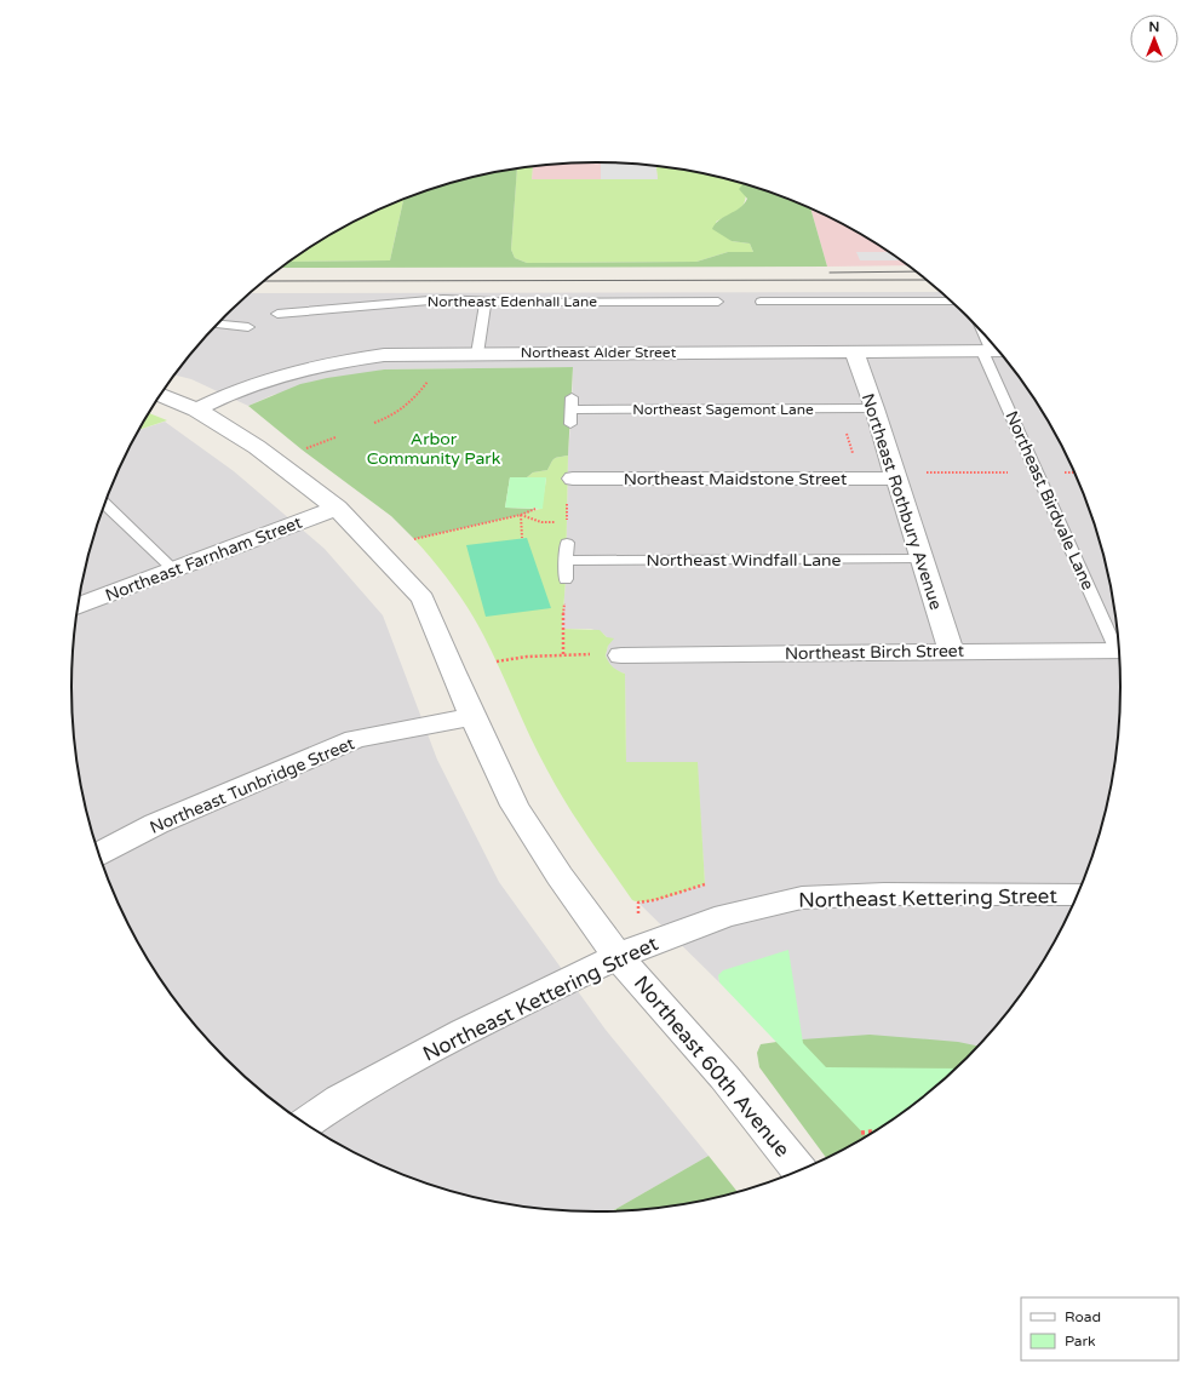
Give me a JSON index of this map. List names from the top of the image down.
{
  "streets": {
    "street": [
      "Northeast Alder Street",
      "Northeast Maidstone Street",
      "Northeast Rothbury Avenue",
      "Northeast Farnham Street",
      "Northeast Birch Street",
      "Northeast Tunbridge Street",
      "Northeast Kettering Street",
      "Northeast 60th Avenue"
    ],
    "lane": [
      "Northeast Edenhall Lane",
      "Northeast Sagemont Lane",
      "Northeast Birdvale Lane",
      "Northeast Windfall Lane"
    ]
  },
  "crossings": [
    ["Northeast Alder Street", "Northeast Birdvale Lane"],
    ["Northeast Alder Street", "Northeast Rothbury Avenue"],
    ["Northeast Alder Street", "Northeast 60th Avenue"],
    ["Northeast Sagemont Lane", "Northeast Rothbury Avenue"],
    ["Northeast Maidstone Street", "Northeast Rothbury Avenue"],
    ["Northeast Rothbury Avenue", "Northeast Windfall Lane"],
    ["Northeast Rothbury Avenue", "Northeast Birch Street"],
    ["Northeast Farnham Street", "Northeast 60th Avenue"],
    ["Northeast Tunbridge Street", "Northeast 60th Avenue"],
    ["Northeast Kettering Street", "Northeast 60th Avenue"]
  ],
  "parks": ["Arbor Community Park"],
  "legend": ["Road", "Park"],
  "north": "top"
}
